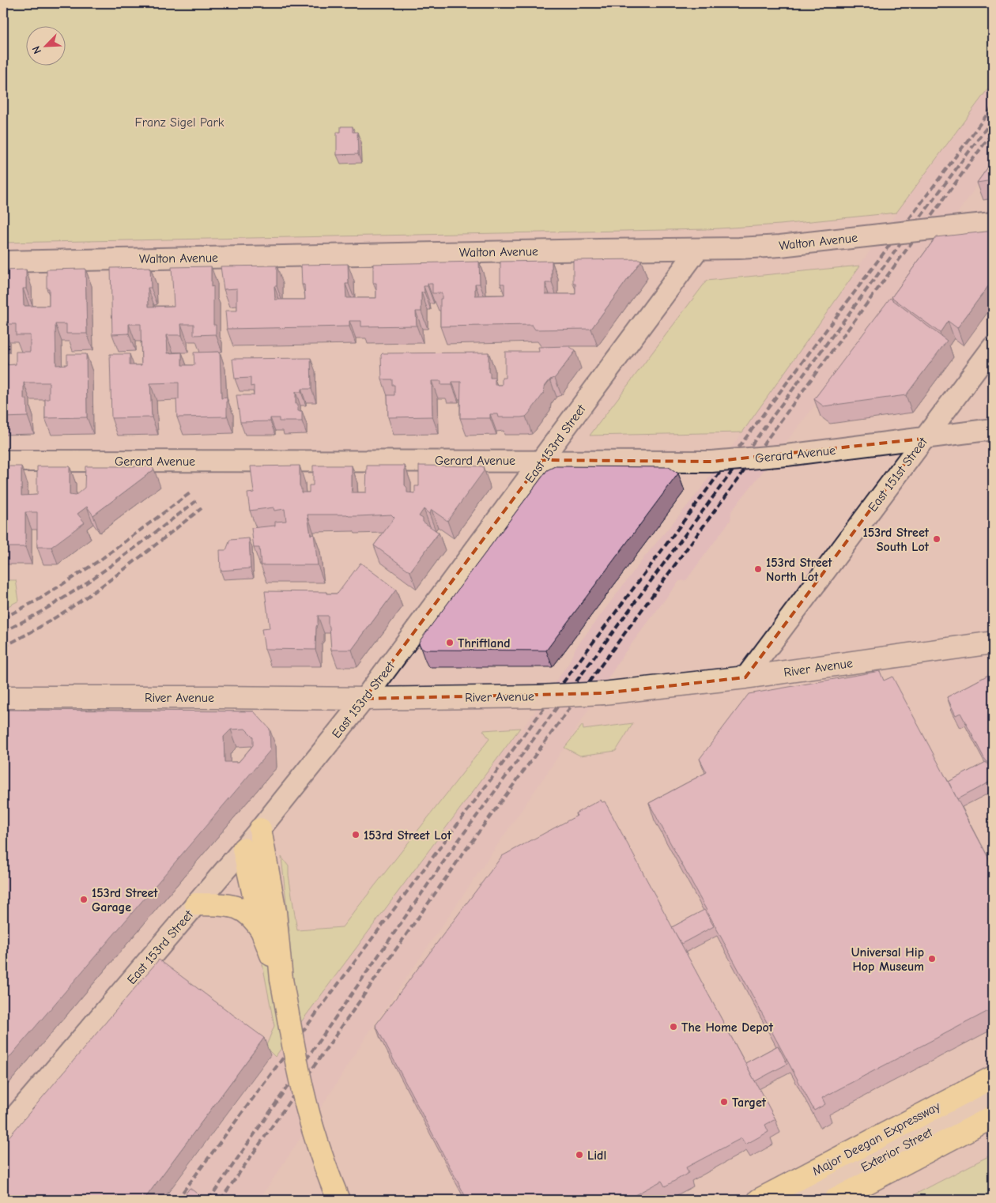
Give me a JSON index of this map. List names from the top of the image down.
{
  "streets": {
    "highway": ["Major Deegan Expressway"],
    "main road": ["River Avenue", "Exterior Street"],
    "street": [
      "Walton Avenue",
      "East 153rd Street",
      "Gerard Avenue",
      "East 151st Street"
    ]
  },
  "crossings": [
    ["Walton Avenue", "East 153rd Street"],
    ["East 153rd Street", "Gerard Avenue"],
    ["East 153rd Street", "River Avenue"],
    ["Gerard Avenue", "East 151st Street"],
    ["East 151st Street", "River Avenue"]
  ],
  "parks": ["Franz Sigel Park"],
  "places": [
    "153rd Street South Lot",
    "153rd Street North Lot",
    "Thriftland",
    "153rd Street Lot",
    "153rd Street Garage",
    "Universal Hip Hop Museum",
    "The Home Depot",
    "Target",
    "Lidl"
  ],
  "north": "bottom left"
}
